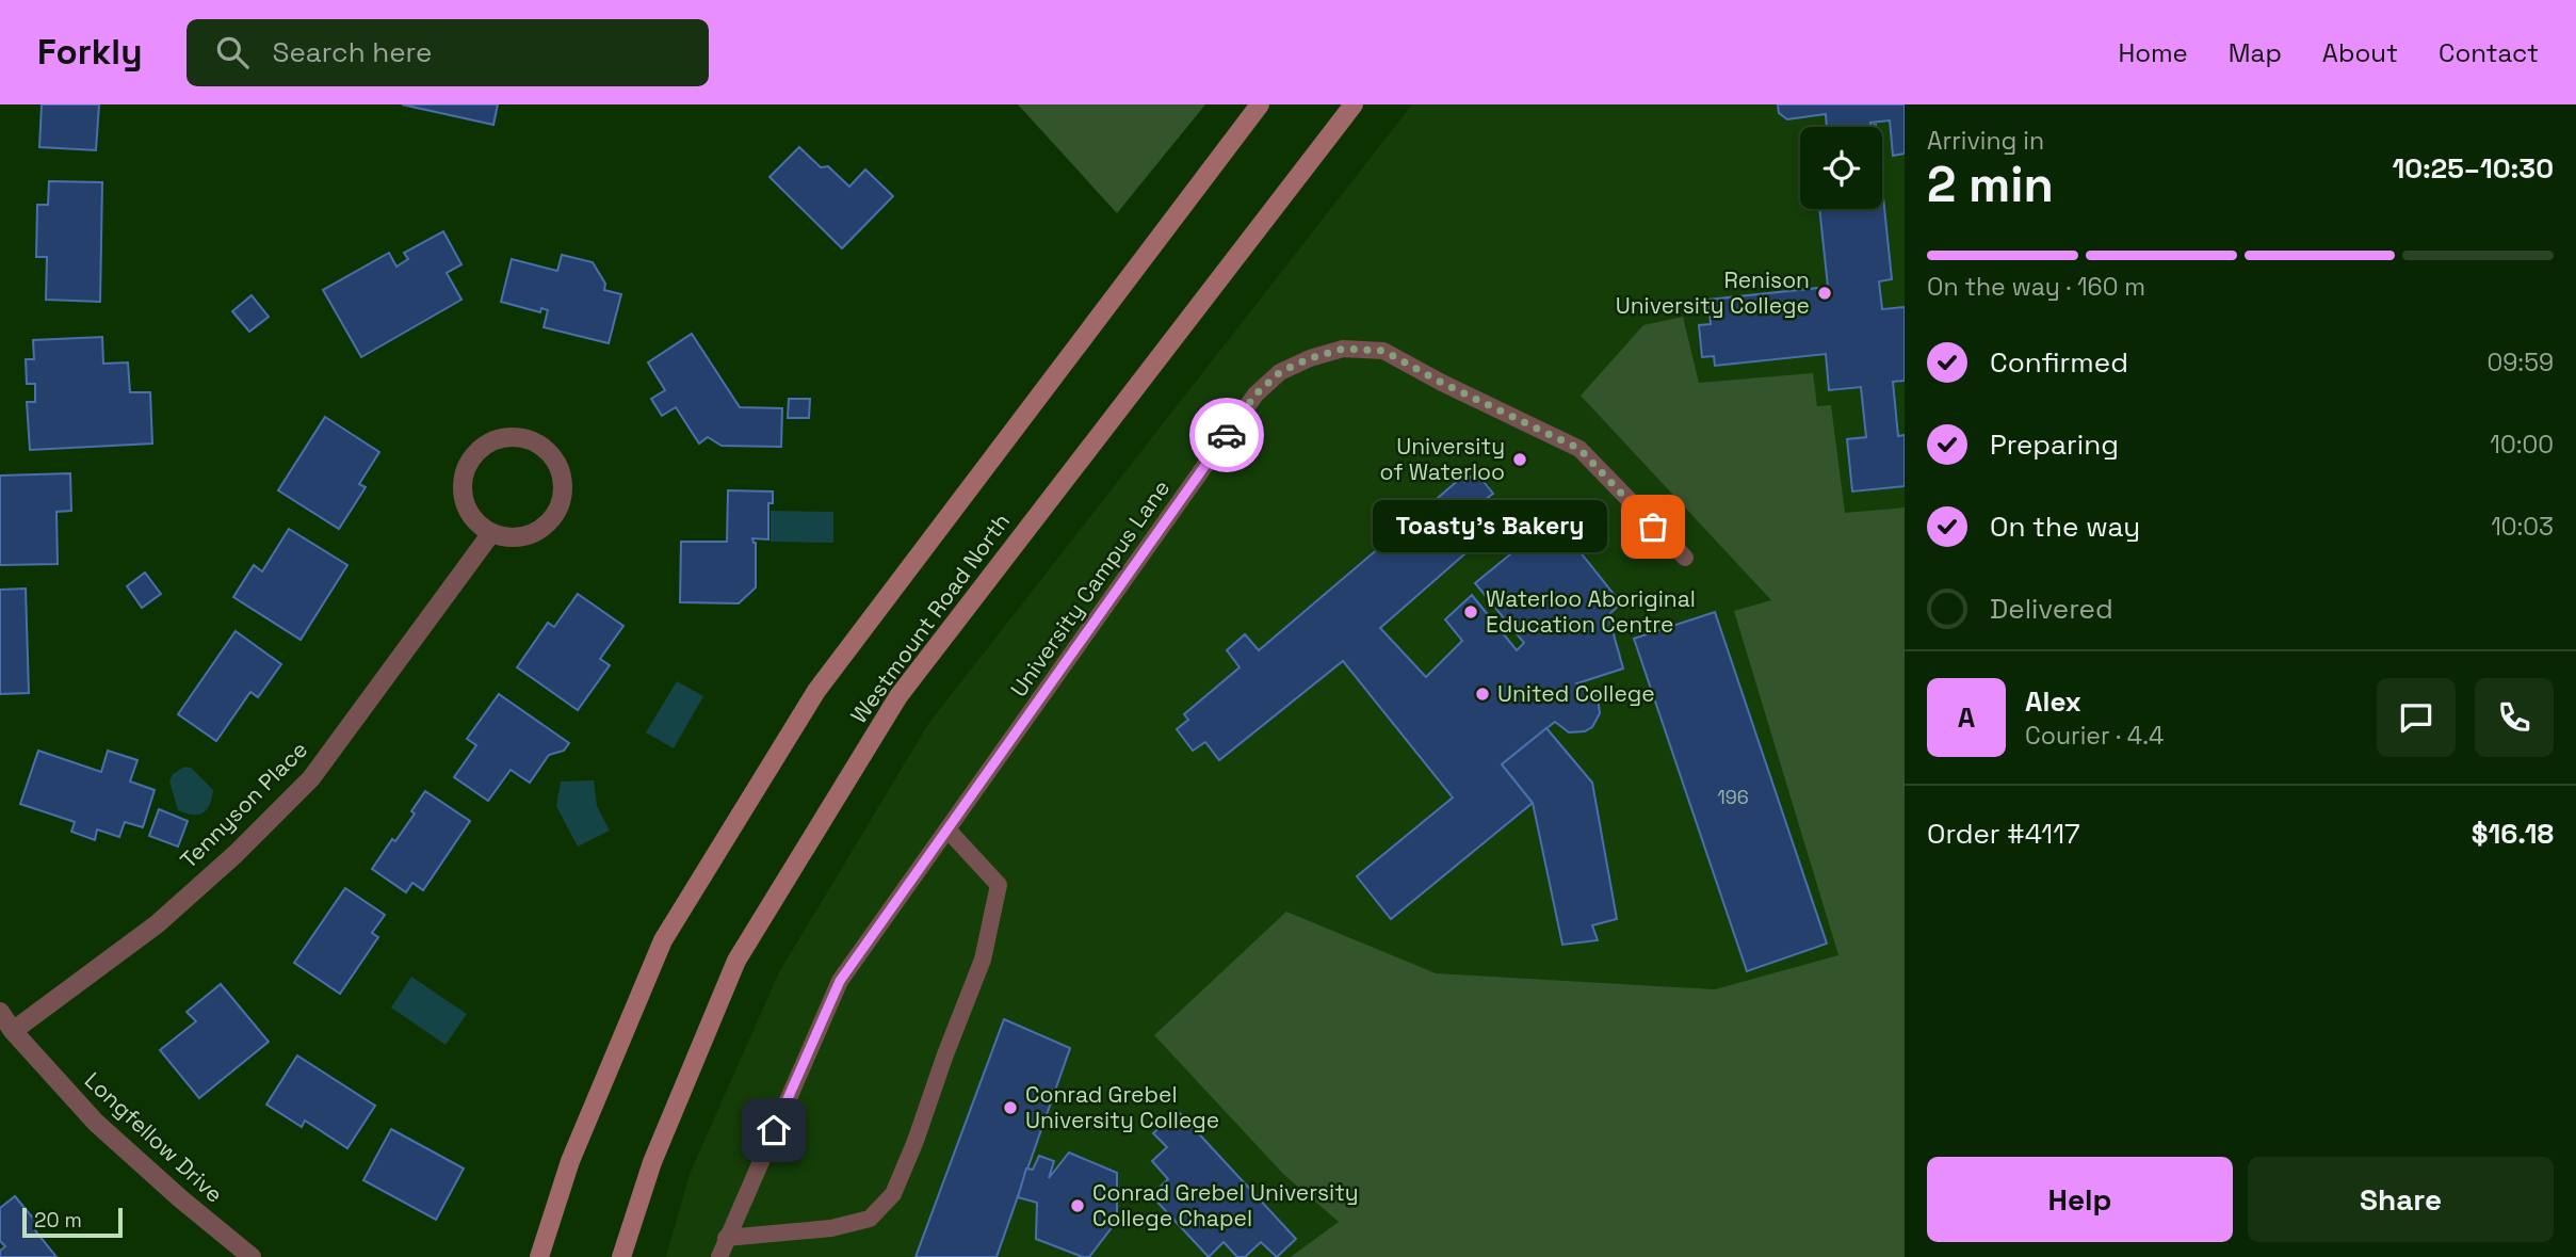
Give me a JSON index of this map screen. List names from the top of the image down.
{
  "streets": {
    "main road": ["Westmount Road North"],
    "street": ["Tennyson Place", "Longfellow Drive"],
    "lane": ["University Campus Lane"]
  },
  "crossings": [
    ["Tennyson Place", "Longfellow Drive"]
  ],
  "places": [
    "Renison University College",
    "University of Waterloo",
    "Toasty's Bakery",
    "Waterloo Aboriginal Education Centre",
    "United College",
    "Conrad Grebel University College",
    "Conrad Grebel University College Chapel"
  ],
  "house_numbers": ["196"],
  "scale_bar": "20 m",
  "page": {
    "header": "Forkly",
    "search": "Search here",
    "nav": [
      "Home",
      "Map",
      "About",
      "Contact"
    ],
    "heading": ["2 min", "Arriving in", "10:25–10:30"],
    "panel": [
      "Alex",
      "Courier · 4.4",
      "Order #4117",
      "$16.18"
    ],
    "bar": "On the way · 160 m",
    "list": [
      ["Confirmed", "09:59"],
      ["Preparing", "10:00"],
      ["On the way", "10:03"],
      "Delivered"
    ],
    "bubble": "Toasty's Bakery",
    "round": "A",
    "buttons": ["Help", "Share"],
    "scale": "20 m"
  }
}
